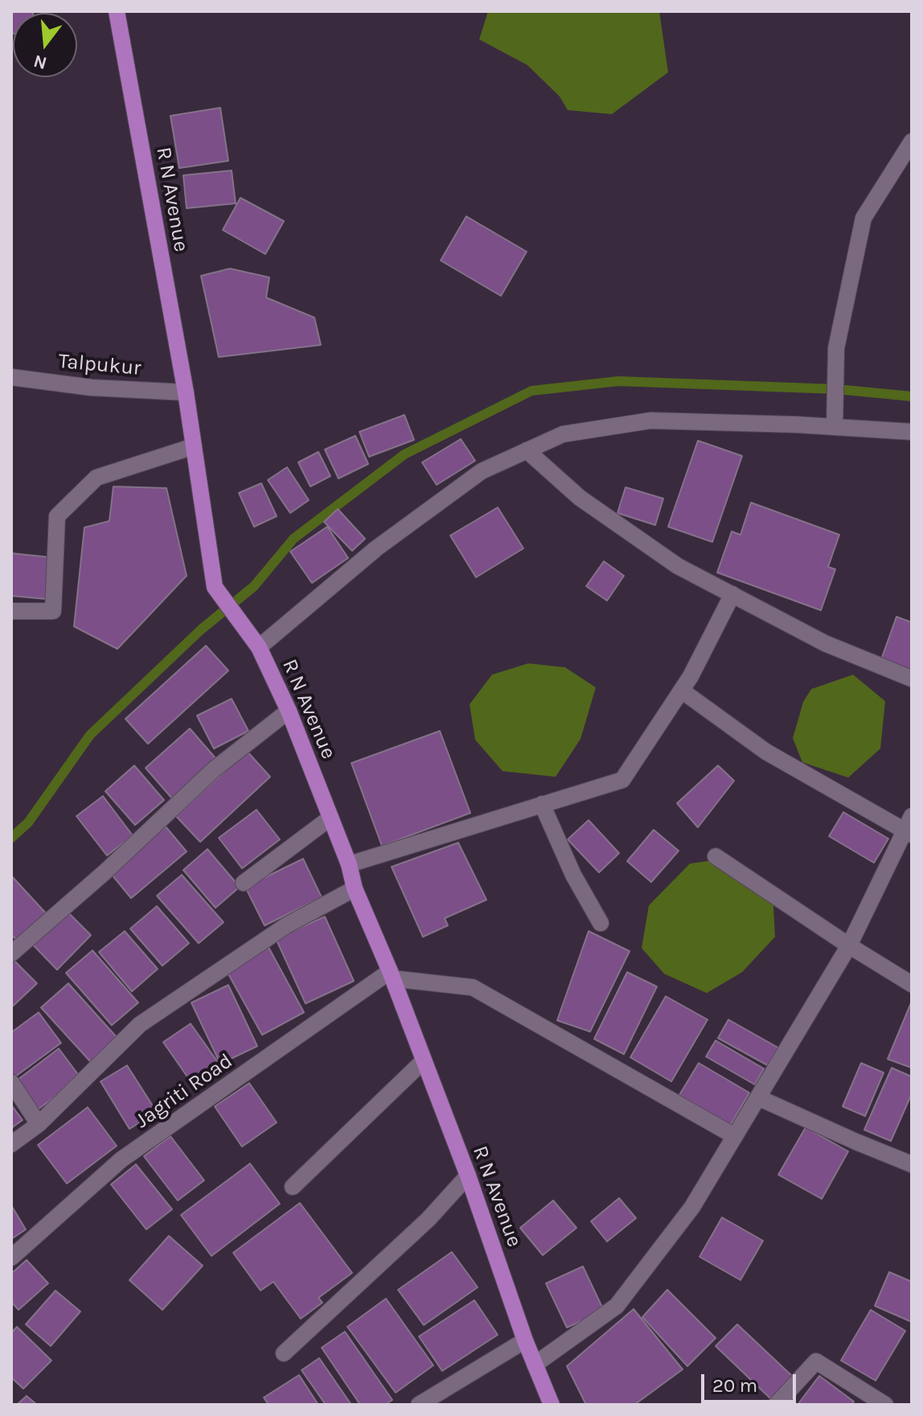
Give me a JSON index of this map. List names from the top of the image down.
{
  "streets": {
    "main road": ["R N Avenue"],
    "street": ["Talpukur", "Jagriti Road"]
  },
  "crossings": [
    ["R N Avenue", "Talpukur"],
    ["R N Avenue", "Jagriti Road"]
  ],
  "scale_bar": "20 m",
  "north": "bottom"
}
